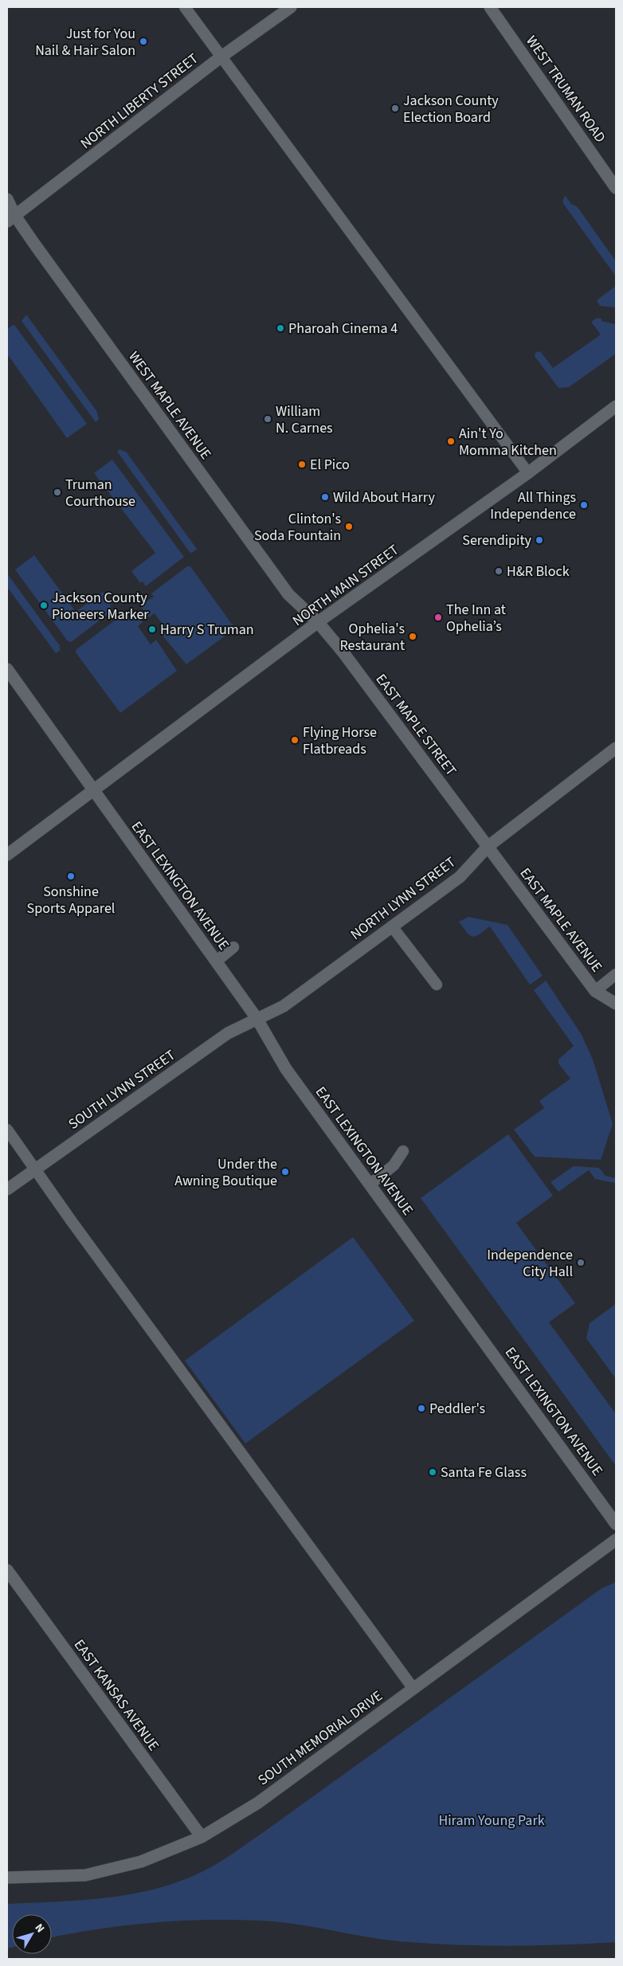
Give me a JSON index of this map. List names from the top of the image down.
{
  "streets": {
    "street": [
      "WEST TRUMAN ROAD",
      "NORTH LIBERTY STREET",
      "WEST MAPLE AVENUE",
      "NORTH MAIN STREET",
      "EAST MAPLE STREET",
      "EAST LEXINGTON AVENUE",
      "NORTH LYNN STREET",
      "EAST MAPLE AVENUE",
      "SOUTH LYNN STREET",
      "EAST KANSAS AVENUE",
      "SOUTH MEMORIAL DRIVE"
    ]
  },
  "crossings": [
    ["NORTH LIBERTY STREET", "WEST MAPLE AVENUE"],
    ["WEST MAPLE AVENUE", "NORTH MAIN STREET"],
    ["WEST MAPLE AVENUE", "EAST MAPLE STREET"],
    ["NORTH MAIN STREET", "EAST MAPLE STREET"],
    ["NORTH MAIN STREET", "EAST LEXINGTON AVENUE"],
    ["EAST MAPLE STREET", "NORTH LYNN STREET"],
    ["EAST MAPLE STREET", "EAST MAPLE AVENUE"],
    ["EAST LEXINGTON AVENUE", "NORTH LYNN STREET"],
    ["EAST LEXINGTON AVENUE", "SOUTH LYNN STREET"],
    ["NORTH LYNN STREET", "EAST MAPLE AVENUE"],
    ["NORTH LYNN STREET", "SOUTH LYNN STREET"],
    ["EAST KANSAS AVENUE", "SOUTH MEMORIAL DRIVE"]
  ],
  "parks": ["Hiram Young Park"],
  "places": [
    "Just for You Nail & Hair Salon",
    "Jackson County Election Board",
    "Pharoah Cinema 4",
    "William N. Carnes",
    "Ain't Yo Momma Kitchen",
    "El Pico",
    "Truman Courthouse",
    "Wild About Harry",
    "All Things Independence",
    "Clinton's Soda Fountain",
    "Serendipity",
    "H&R Block",
    "Jackson County Pioneers Marker",
    "The Inn at Ophelia’s",
    "Harry S Truman",
    "Ophelia's Restaurant",
    "Flying Horse Flatbreads",
    "Sonshine Sports Apparel",
    "Under the Awning Boutique",
    "Independence City Hall",
    "Peddler's",
    "Santa Fe Glass"
  ],
  "north": "top right"
}
